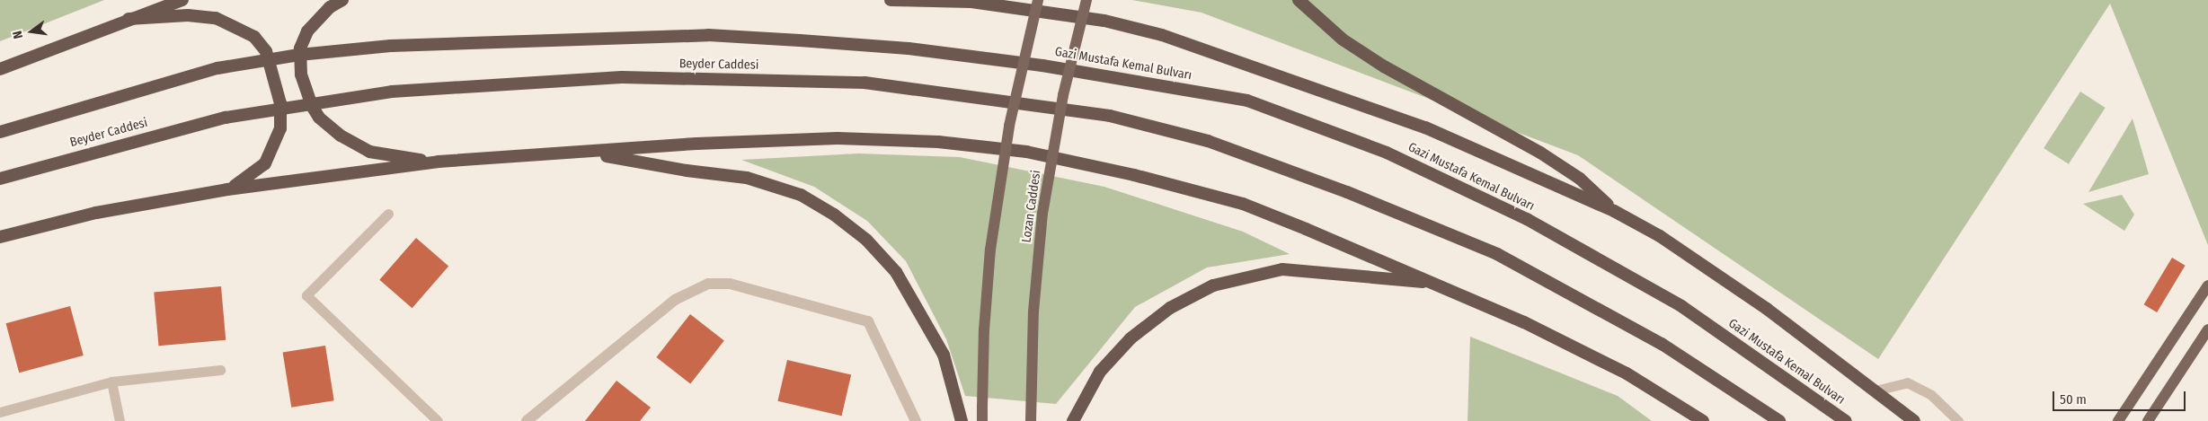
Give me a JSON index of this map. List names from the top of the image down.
{
  "streets": {
    "highway": ["Gazi Mustafa Kemal Bulvarı", "Beyder Caddesi"],
    "main road": ["Lozan Caddesi"]
  },
  "scale_bar": "50 m",
  "north": "left"
}
